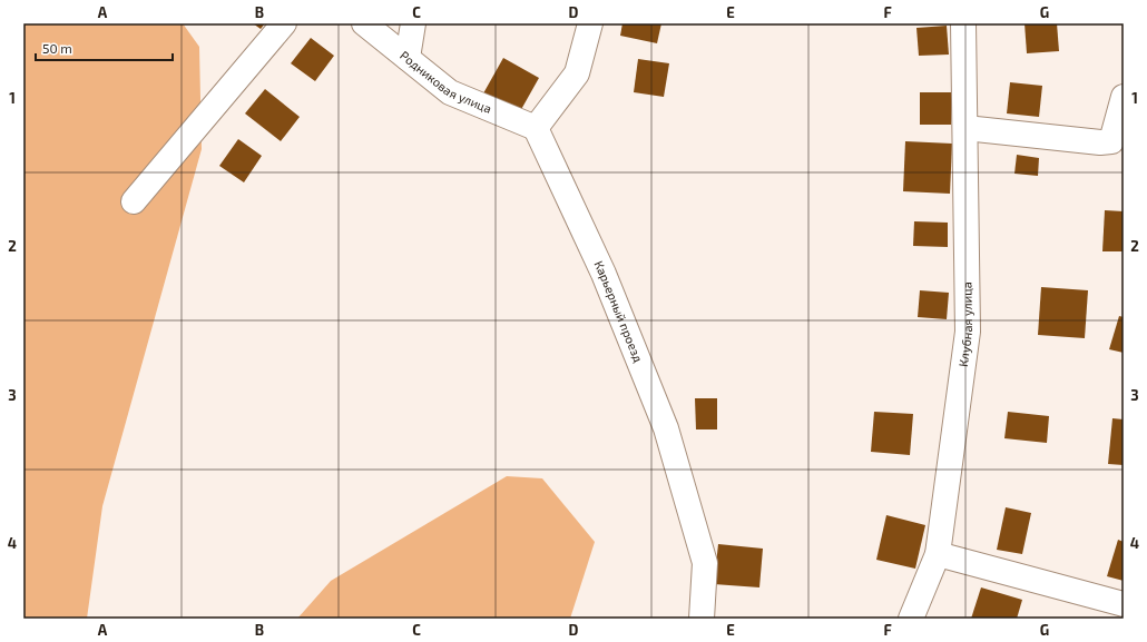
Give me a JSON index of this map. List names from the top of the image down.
{
  "streets": {
    "street": ["Родниковая улица", "Карьерный проезд", "Клубная улица"]
  },
  "crossings": [
    ["Родниковая улица", "Карьерный проезд"]
  ],
  "scale_bar": "50 m",
  "grid": {
    "columns": [
      "A",
      "B",
      "C",
      "D",
      "E",
      "F",
      "G"
    ],
    "rows": [
      "1",
      "2",
      "3",
      "4"
    ]
  }
}
